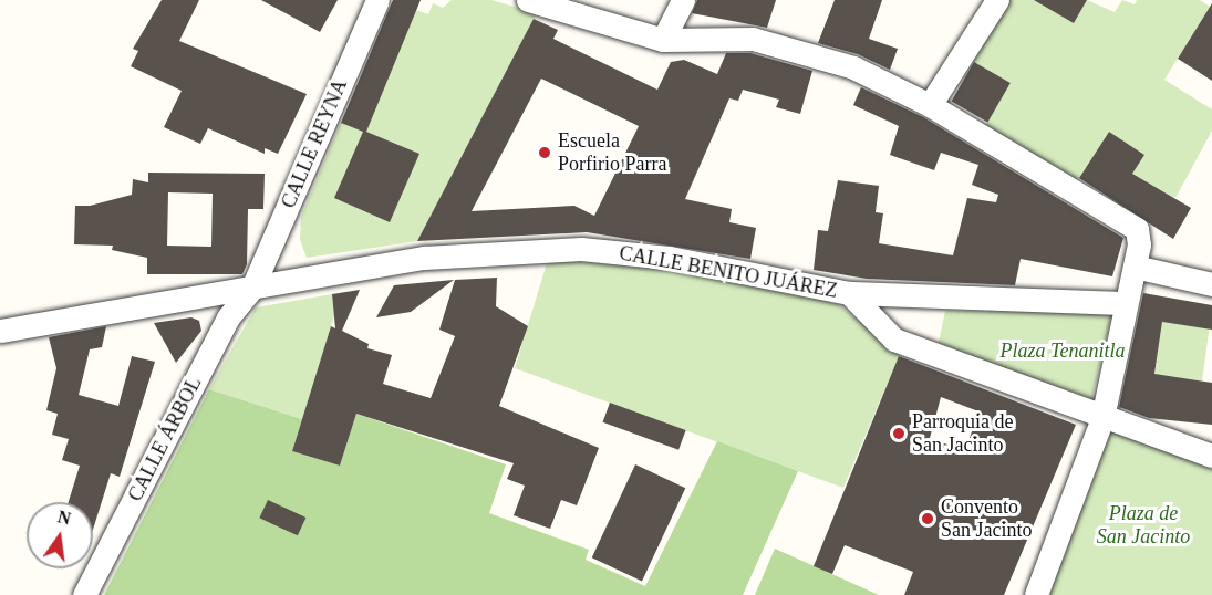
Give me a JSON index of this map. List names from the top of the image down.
{
  "streets": {
    "street": ["CALLE REYNA", "CALLE BENITO JUÁREZ", "CALLE ÁRBOL"]
  },
  "crossings": [
    ["CALLE REYNA", "CALLE BENITO JUÁREZ"],
    ["CALLE REYNA", "CALLE ÁRBOL"],
    ["CALLE BENITO JUÁREZ", "CALLE ÁRBOL"]
  ],
  "parks": ["Plaza Tenanitla", "Plaza de San Jacinto"],
  "places": ["Escuela Porfirio Parra", "Parroquia de San Jacinto", "Convento San Jacinto"],
  "north": "top"
}
